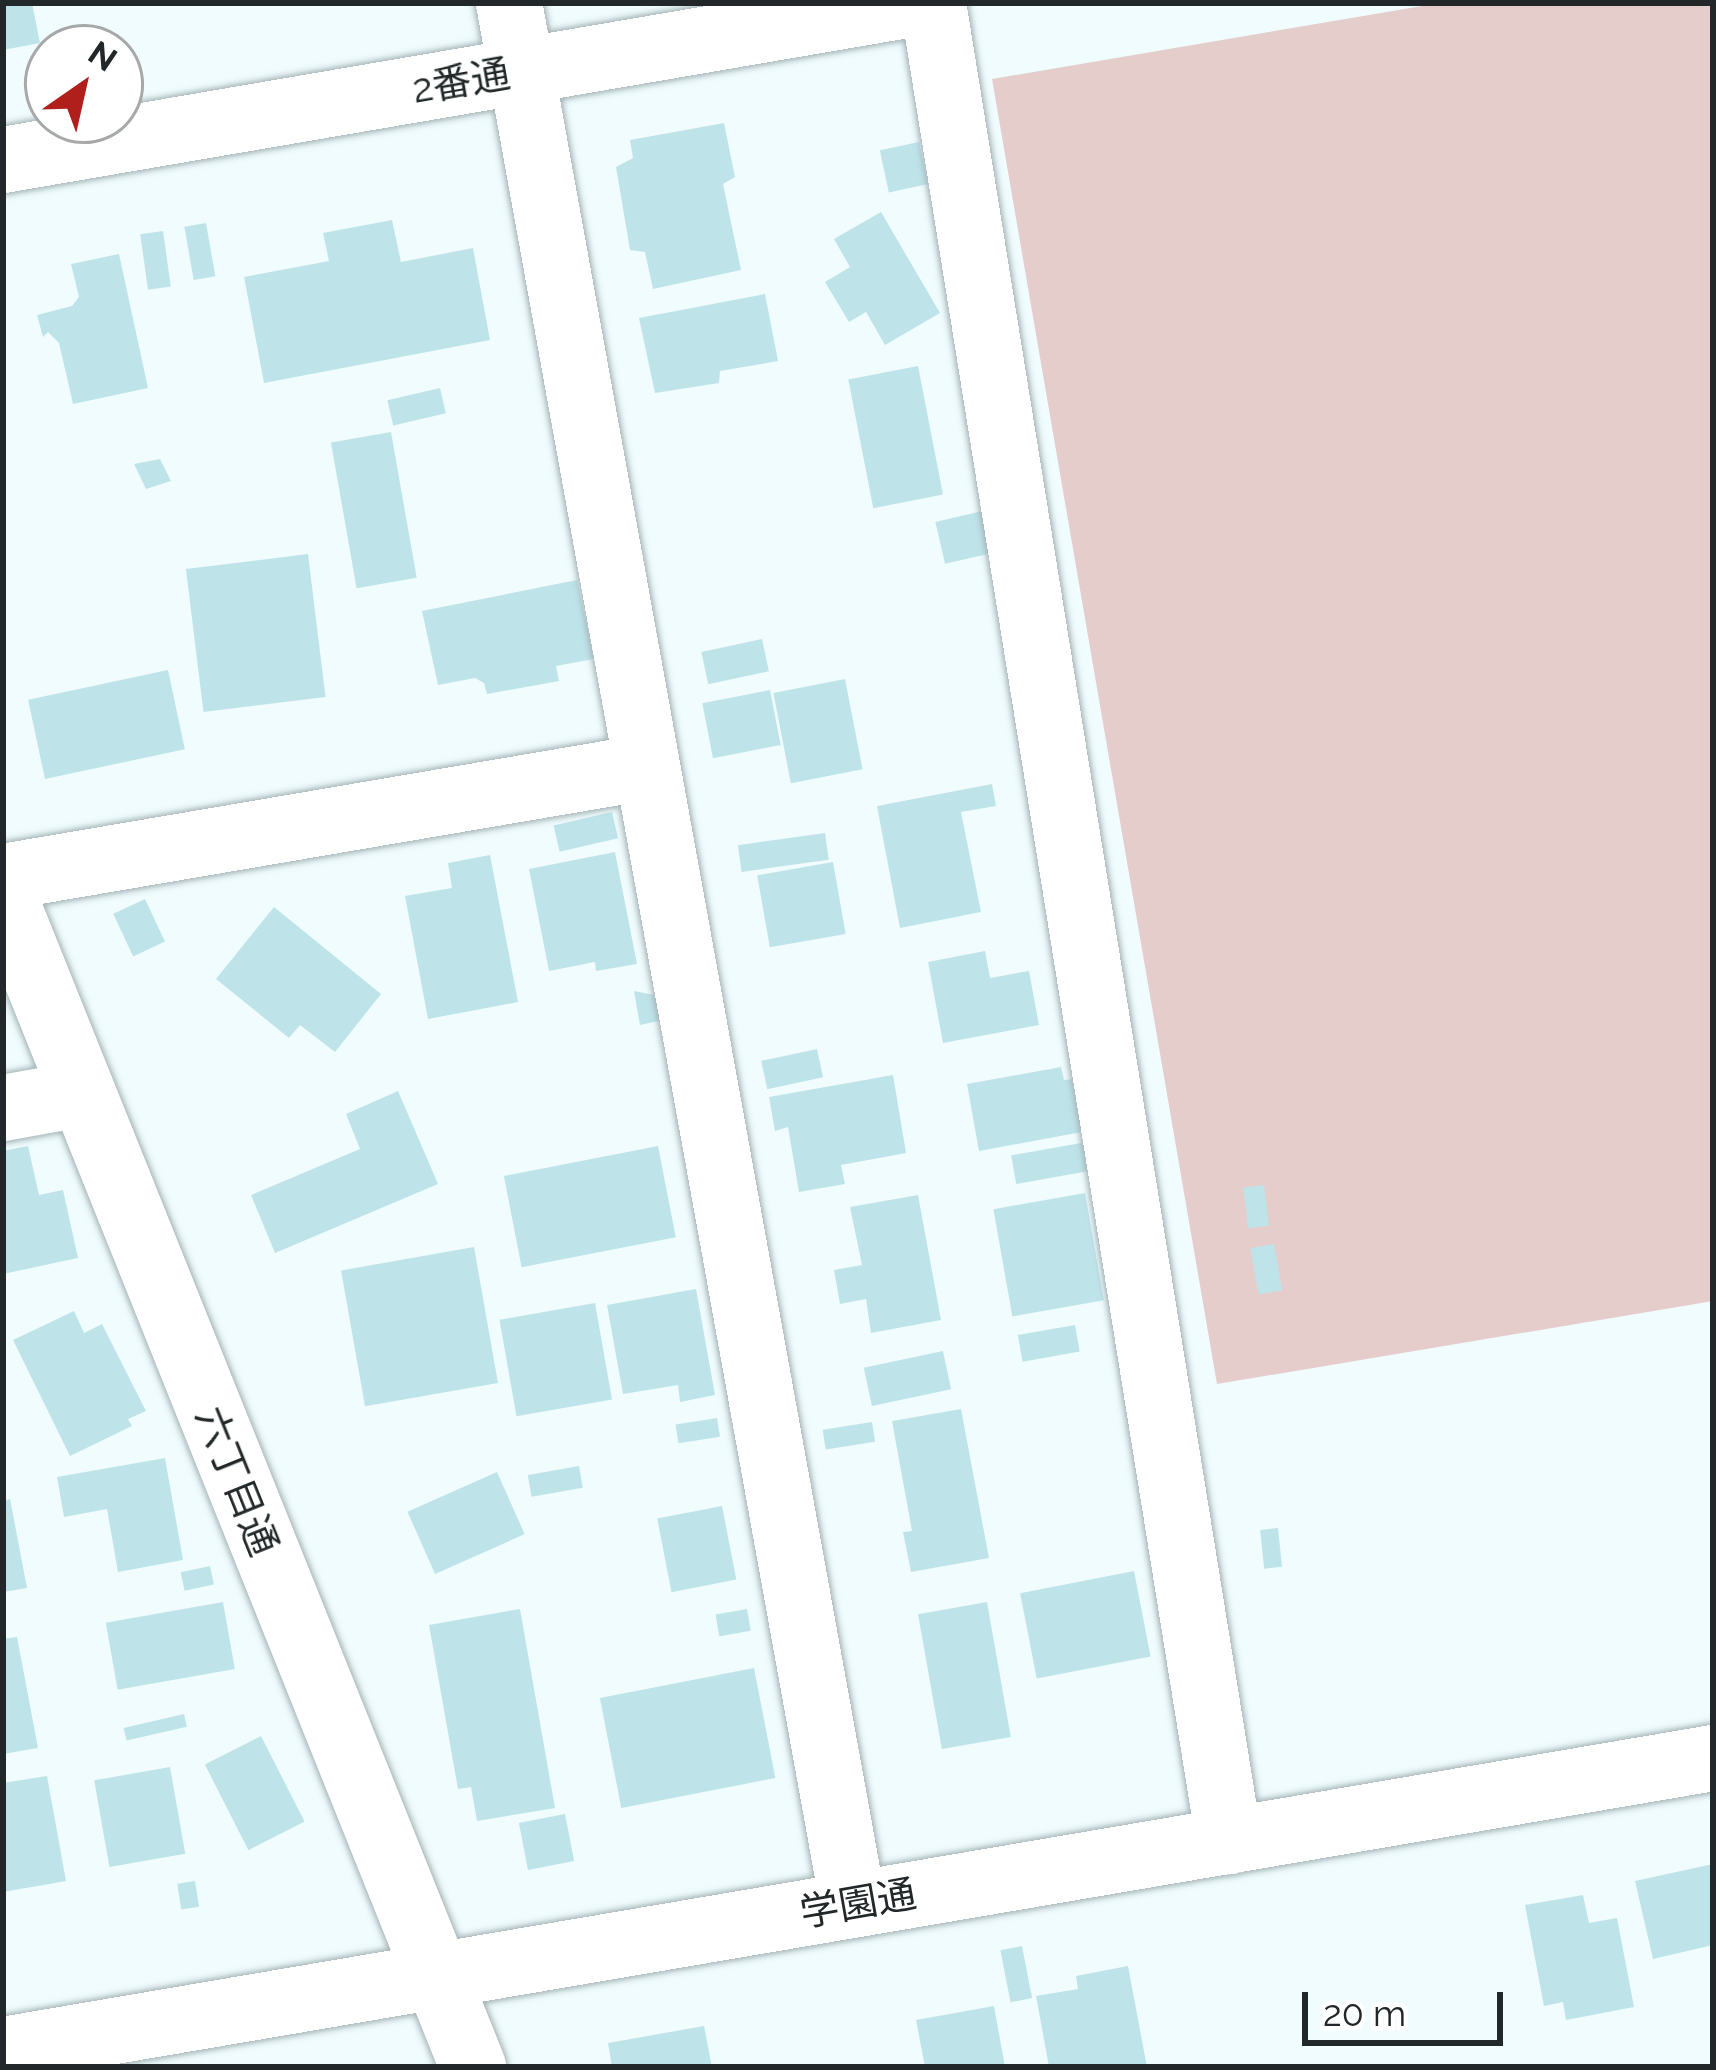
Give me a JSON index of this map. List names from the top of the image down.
{
  "streets": {
    "street": ["2番通", "六丁目通", "学園通"]
  },
  "crossings": [
    ["六丁目通", "学園通"]
  ],
  "scale_bar": "20 m",
  "north": "top right"
}
